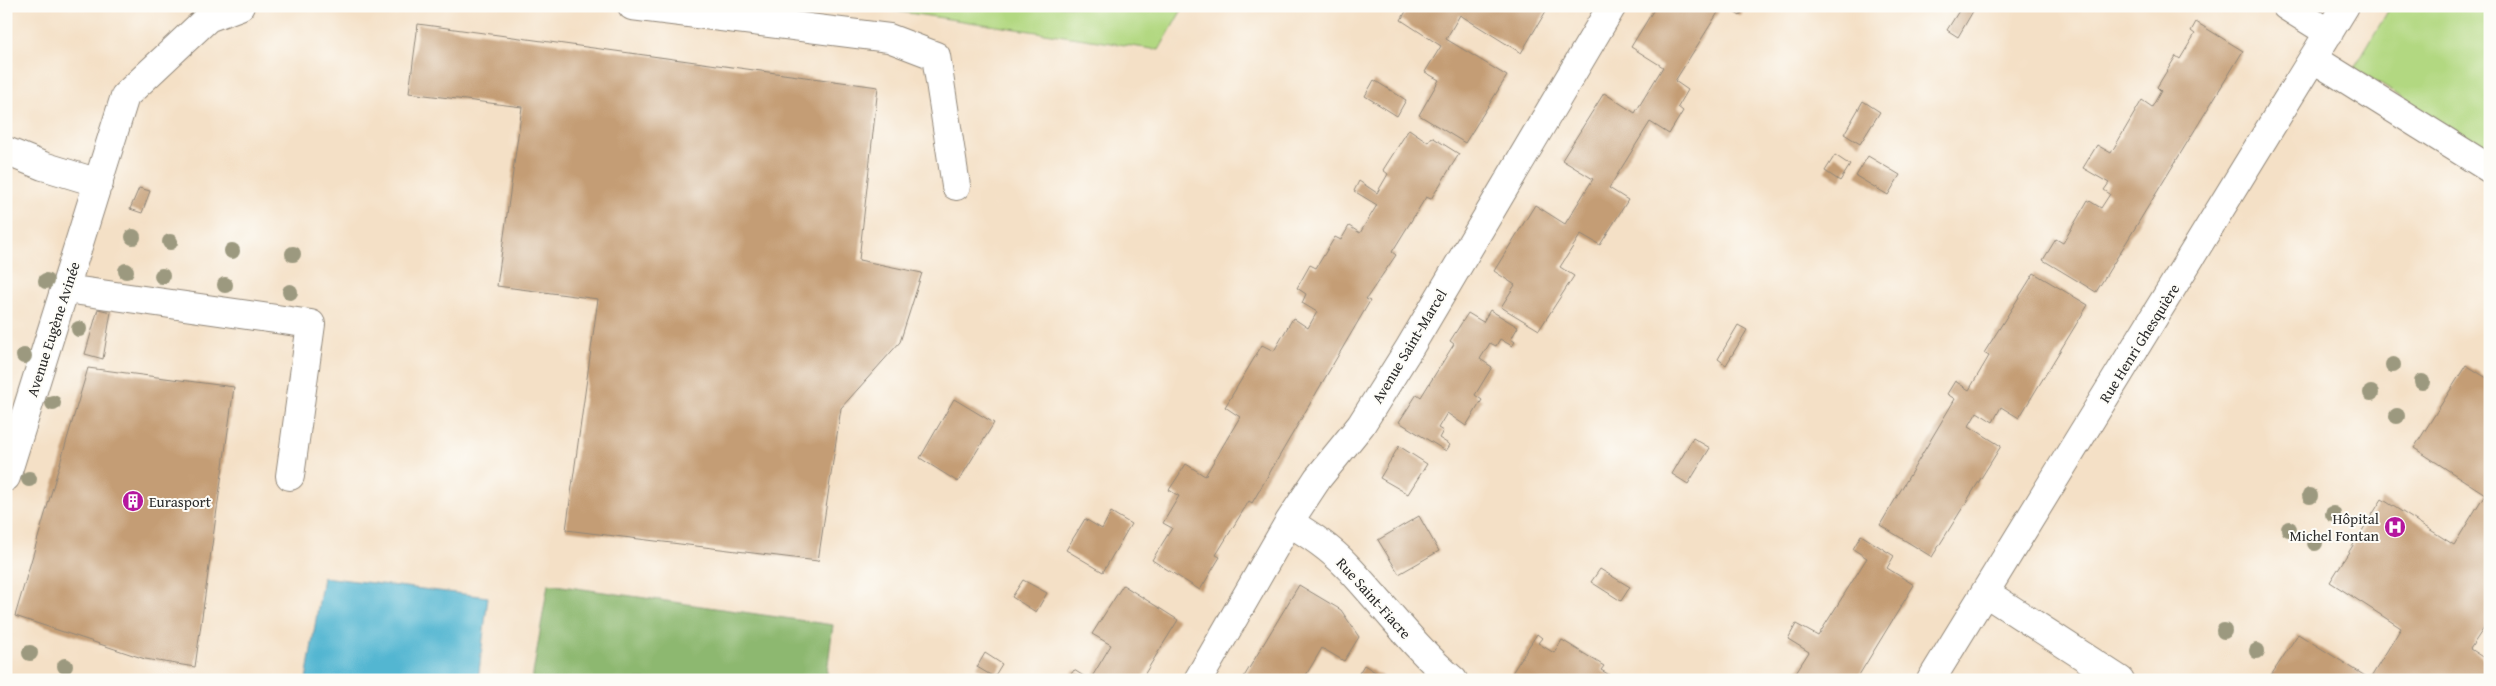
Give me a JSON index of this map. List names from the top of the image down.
{
  "streets": {
    "street": [
      "Avenue Eugène Avinée",
      "Rue Henri Ghesquière",
      "Avenue Saint-Marcel",
      "Rue Saint-Fiacre"
    ]
  },
  "crossings": [
    ["Avenue Saint-Marcel", "Rue Saint-Fiacre"]
  ],
  "places": {
    "building": ["Eurasport"],
    "hospital": ["Hôpital Michel Fontan"]
  }
}
